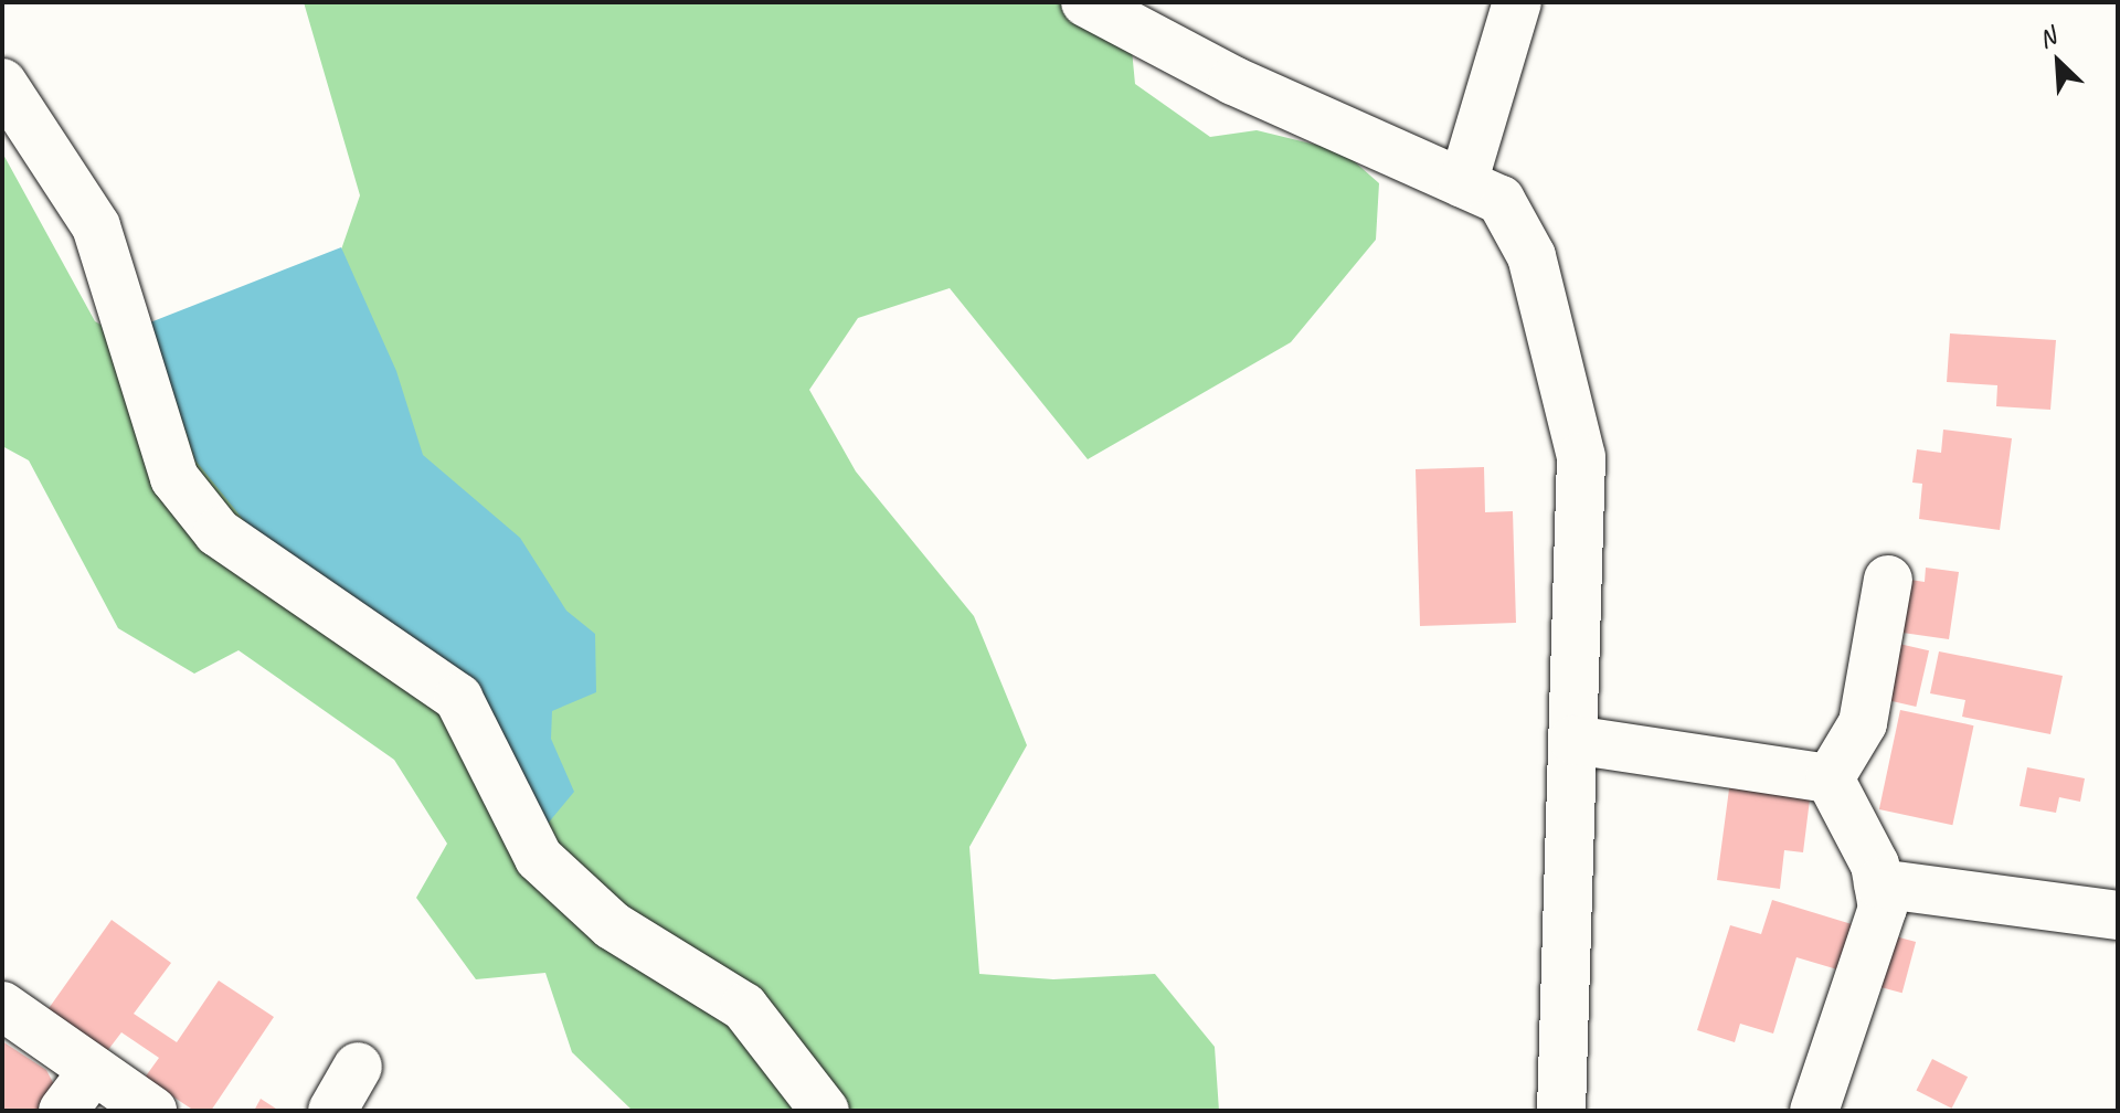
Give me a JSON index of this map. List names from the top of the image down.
{
  "north": "top left"
}
